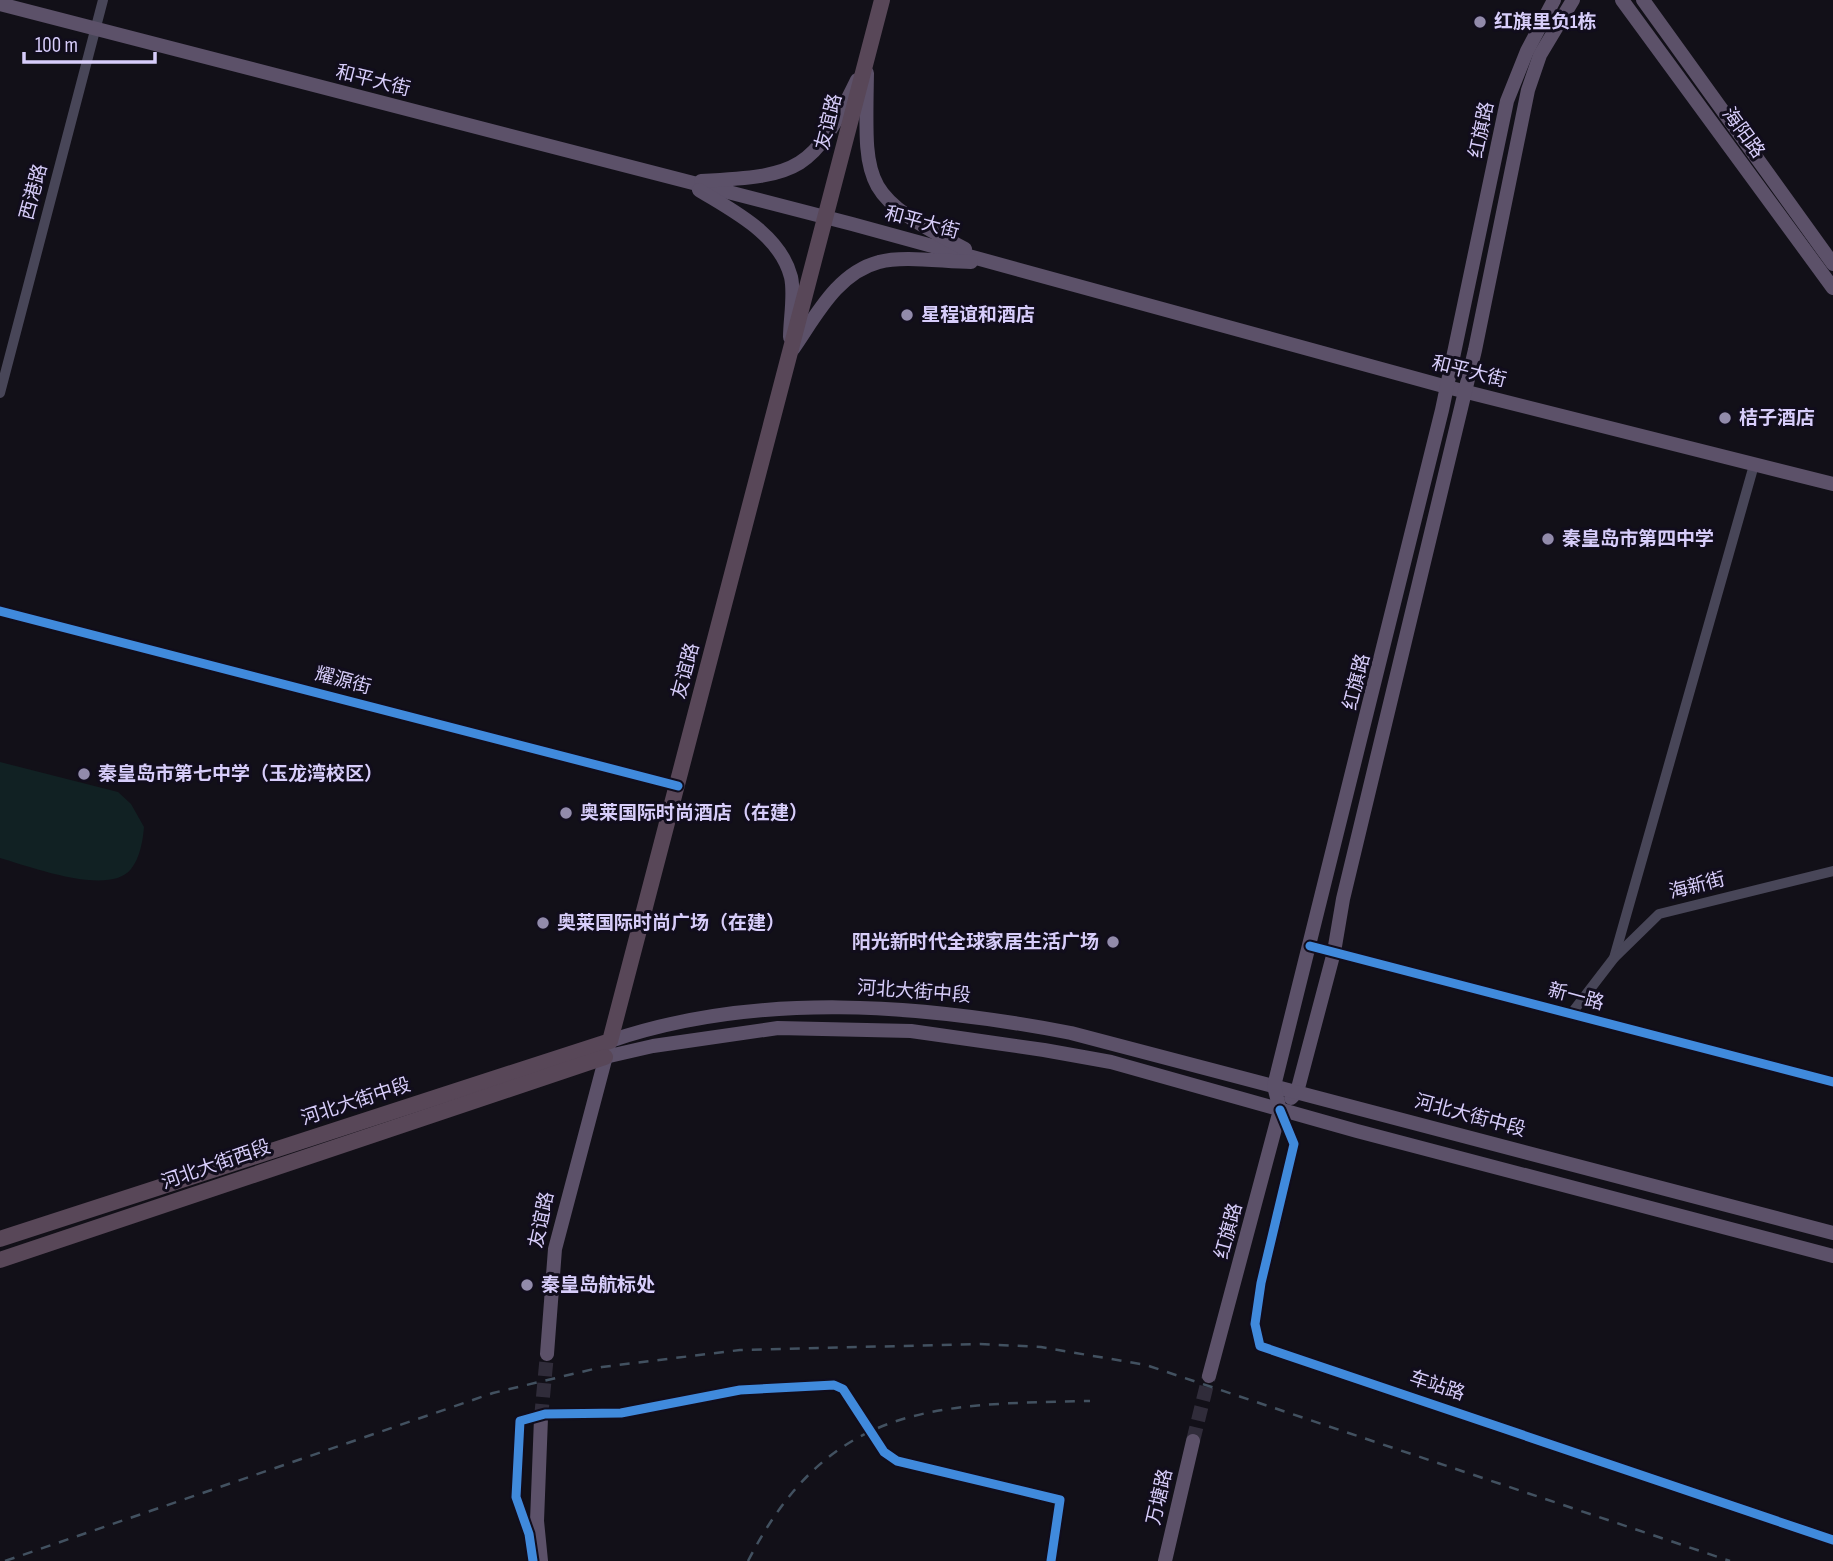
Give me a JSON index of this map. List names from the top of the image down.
{
  "streets": {
    "highway": ["友谊路", "河北大街中段", "河北大街西段"],
    "main road": [
      "和平大街",
      "红旗路",
      "海阳路",
      "万塘路"
    ],
    "street": [
      "西港路",
      "耀源街",
      "海新街",
      "新一路",
      "车站路"
    ]
  },
  "crossings": [
    ["和平大街", "友谊路"],
    ["和平大街", "红旗路"],
    ["和平大街", "西港路"],
    ["友谊路", "耀源街"],
    ["友谊路", "河北大街中段"],
    ["友谊路", "河北大街西段"],
    ["红旗路", "河北大街中段"],
    ["红旗路", "新一路"],
    ["红旗路", "车站路"],
    ["海新街", "新一路"]
  ],
  "places": [
    "红旗里负1栋",
    "星程谊和酒店",
    "桔子酒店",
    "秦皇岛市第四中学",
    "秦皇岛市第七中学（玉龙湾校区）",
    "奥莱国际时尚酒店（在建）",
    "奥莱国际时尚广场（在建）",
    "阳光新时代全球家居生活广场",
    "秦皇岛航标处"
  ],
  "scale_bar": "100 m"
}
